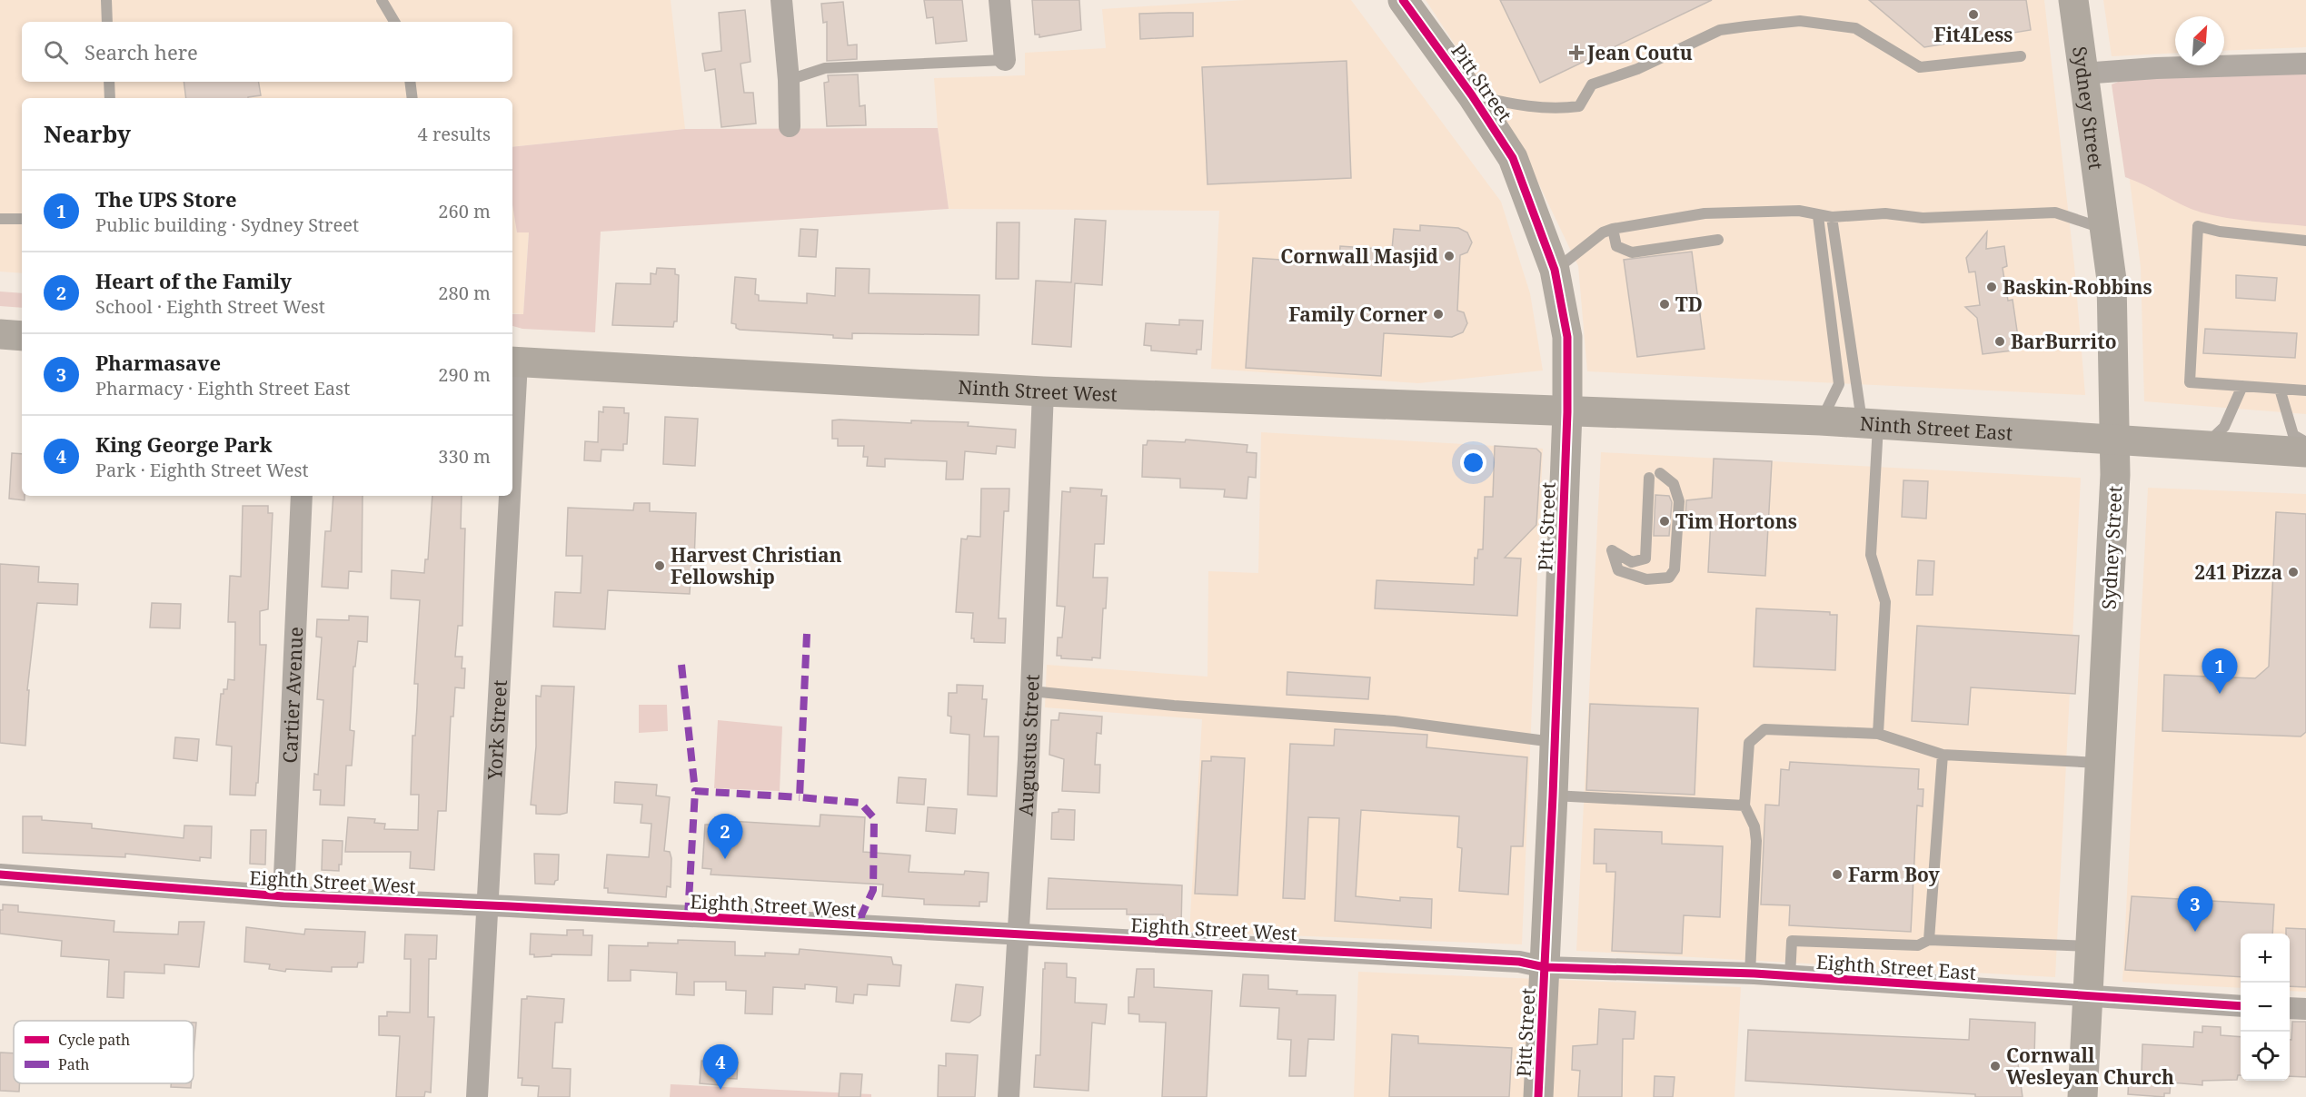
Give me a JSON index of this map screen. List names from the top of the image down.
{
  "streets": {
    "street": [
      "Pitt Street",
      "Sydney Street",
      "Ninth Street West",
      "Ninth Street East",
      "Cartier Avenue",
      "York Street",
      "Augustus Street",
      "Eighth Street West",
      "Eighth Street East"
    ]
  },
  "crossings": [
    ["Pitt Street", "Ninth Street West"],
    ["Pitt Street", "Ninth Street East"],
    ["Pitt Street", "Eighth Street West"],
    ["Pitt Street", "Eighth Street East"],
    ["Sydney Street", "Ninth Street East"],
    ["Sydney Street", "Eighth Street East"],
    ["Ninth Street West", "Ninth Street East"],
    ["Ninth Street West", "York Street"],
    ["Ninth Street West", "Augustus Street"],
    ["Cartier Avenue", "Eighth Street West"],
    ["York Street", "Eighth Street West"],
    ["Augustus Street", "Eighth Street West"],
    ["Eighth Street West", "Eighth Street East"]
  ],
  "places": {
    "other": [
      "Fit4Less",
      "Cornwall Masjid",
      "Baskin-Robbins",
      "TD",
      "Family Corner",
      "BarBurrito",
      "Tim Hortons",
      "Harvest Christian Fellowship",
      "241 Pizza",
      "Farm Boy",
      "Cornwall Wesleyan Church"
    ],
    "health": ["Jean Coutu"]
  },
  "legend": ["Cycle path", "Path"],
  "north": "top right",
  "page": {
    "search": "Search here",
    "heading": ["Nearby", "4 results"],
    "list": [
      {
        "mark": "1",
        "name": "The UPS Store",
        "note": "Public building · Sydney Street",
        "value": "260 m"
      },
      {
        "mark": "2",
        "name": "Heart of the Family",
        "note": "School · Eighth Street West",
        "value": "280 m"
      },
      {
        "mark": "3",
        "name": "Pharmasave",
        "note": "Pharmacy · Eighth Street East",
        "value": "290 m"
      },
      {
        "mark": "4",
        "name": "King George Park",
        "note": "Park · Eighth Street West",
        "value": "330 m"
      }
    ],
    "pins": [
      "1",
      "2",
      "3",
      "4"
    ],
    "map_buttons": ["+", "−"]
  }
}
